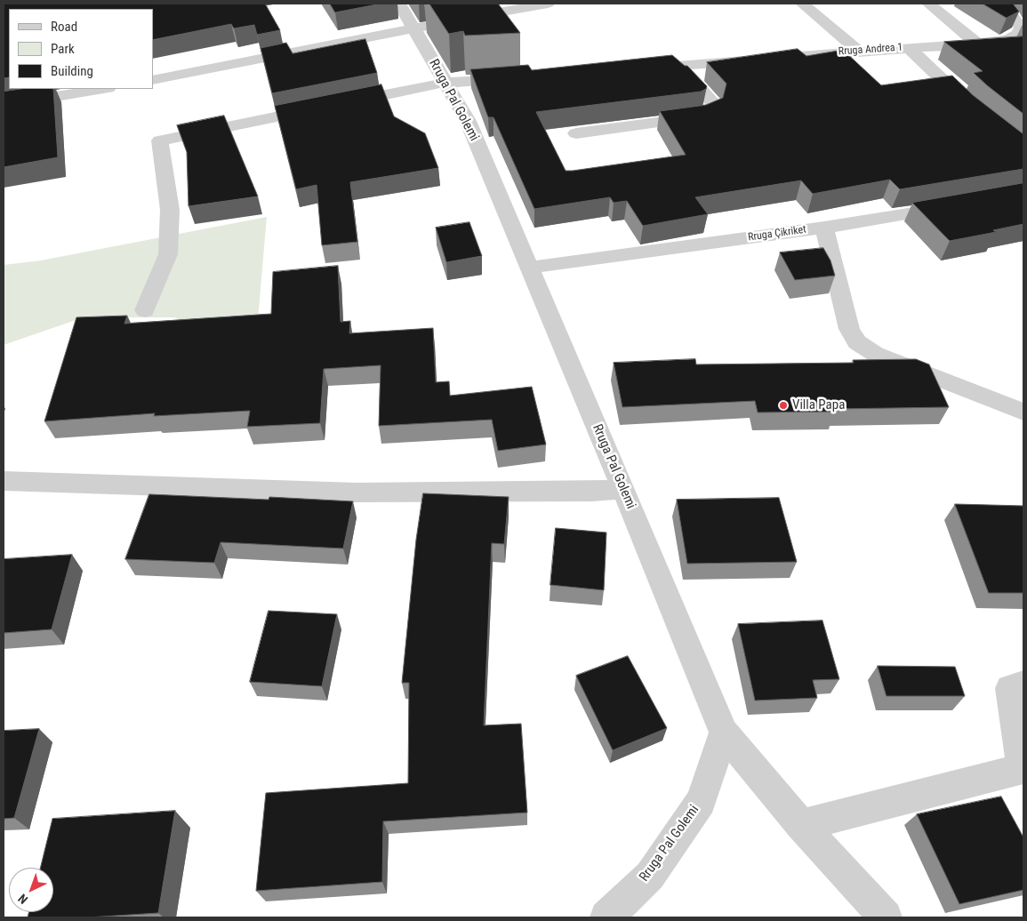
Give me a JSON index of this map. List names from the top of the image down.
{
  "streets": {
    "street": ["Rruga Andrea 1", "Rruga Pal Golemi", "Rruga Çikriket"]
  },
  "crossings": [
    ["Rruga Pal Golemi", "Rruga Çikriket"]
  ],
  "places": ["Villa Papa"],
  "legend": ["Road", "Park", "Building"],
  "north": "bottom left"
}
